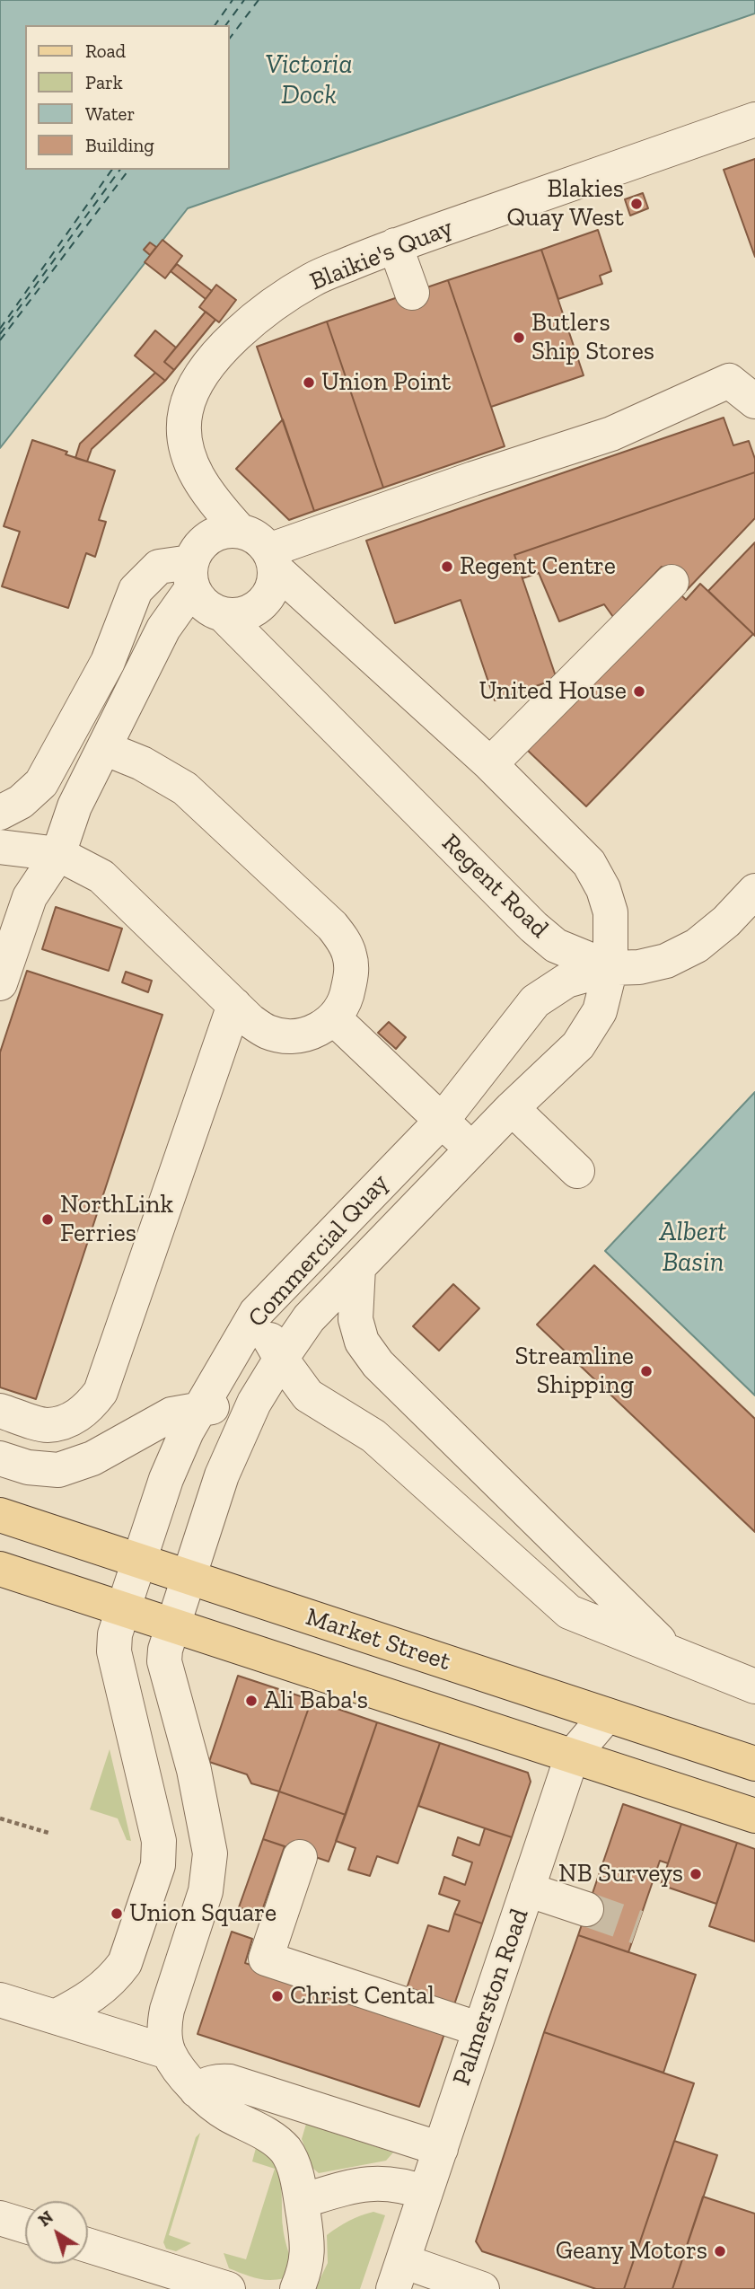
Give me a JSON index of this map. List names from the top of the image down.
{
  "streets": {
    "main road": ["Market Street"],
    "street": [
      "Blaikie's Quay",
      "Regent Road",
      "Commercial Quay",
      "Palmerston Road"
    ]
  },
  "crossings": [
    ["Blaikie's Quay", "Regent Road"],
    ["Regent Road", "Commercial Quay"],
    ["Commercial Quay", "Market Street"],
    ["Market Street", "Palmerston Road"]
  ],
  "water": ["Victoria Dock", "Albert Basin"],
  "places": [
    "Blakies Quay West",
    "Butlers Ship Stores",
    "Union Point",
    "Regent Centre",
    "United House",
    "NorthLink Ferries",
    "Streamline Shipping",
    "Ali Baba's",
    "NB Surveys",
    "Union Square",
    "Christ Cental",
    "Geany Motors"
  ],
  "legend": [
    "Road",
    "Park",
    "Water",
    "Building"
  ],
  "north": "top left"
}
